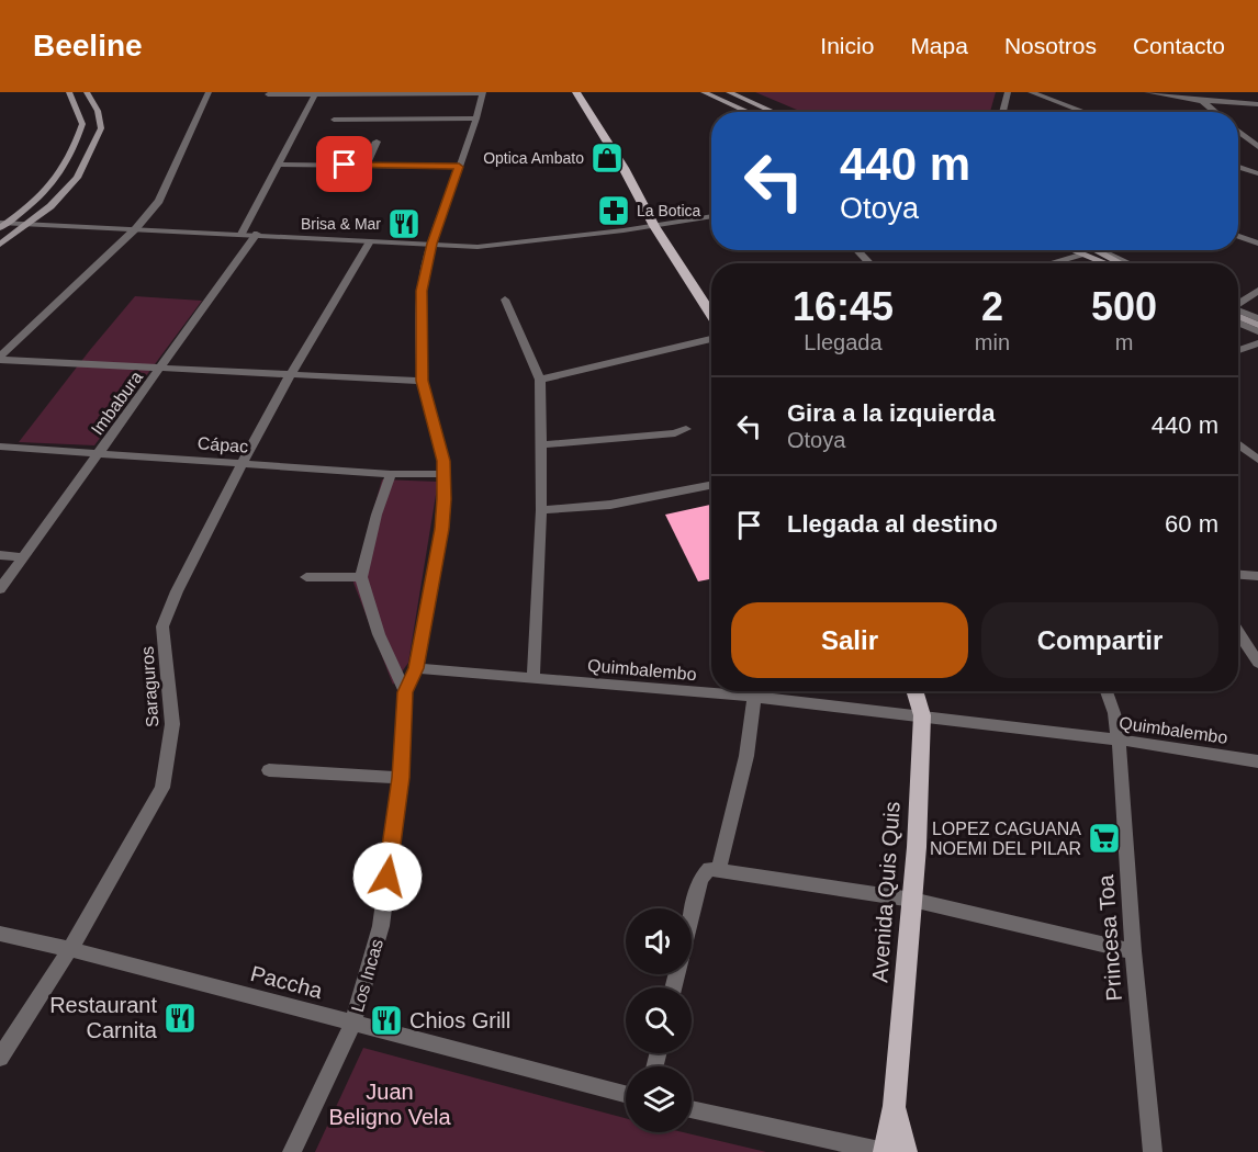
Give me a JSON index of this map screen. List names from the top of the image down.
{
  "streets": {
    "main road": ["Avenida Quis Quis"],
    "street": [
      "Imbabura",
      "Cápac",
      "Quimbalembo",
      "Saraguros",
      "Princesa Toa",
      "Los Incas",
      "Paccha"
    ]
  },
  "crossings": [
    ["Imbabura", "Cápac"],
    ["Cápac", "Saraguros"],
    ["Cápac", "Los Incas"],
    ["Quimbalembo", "Avenida Quis Quis"],
    ["Quimbalembo", "Princesa Toa"],
    ["Quimbalembo", "Los Incas"],
    ["Saraguros", "Paccha"],
    ["Los Incas", "Paccha"]
  ],
  "parks": ["Juan Beligno Vela"],
  "places": {
    "shop": ["Optica Ambato"],
    "pharmacy": ["La Botica"],
    "restaurant": ["Brisa & Mar", "Restaurant Carnita", "Chios Grill"],
    "supermarket": ["LOPEZ CAGUANA NOEMI DEL PILAR"]
  },
  "page": {
    "header": "Beeline",
    "nav": [
      "Inicio",
      "Mapa",
      "Nosotros",
      "Contacto"
    ],
    "turn": ["440 m", "Otoya"],
    "eta": [
      "16:45",
      "Llegada",
      "2",
      "min",
      "500",
      "m"
    ],
    "list": [
      {
        "name": "Gira a la izquierda",
        "note": "Otoya",
        "value": "440 m"
      },
      {
        "name": "Llegada al destino",
        "value": "60 m"
      }
    ],
    "buttons": ["Salir", "Compartir"]
  }
}
